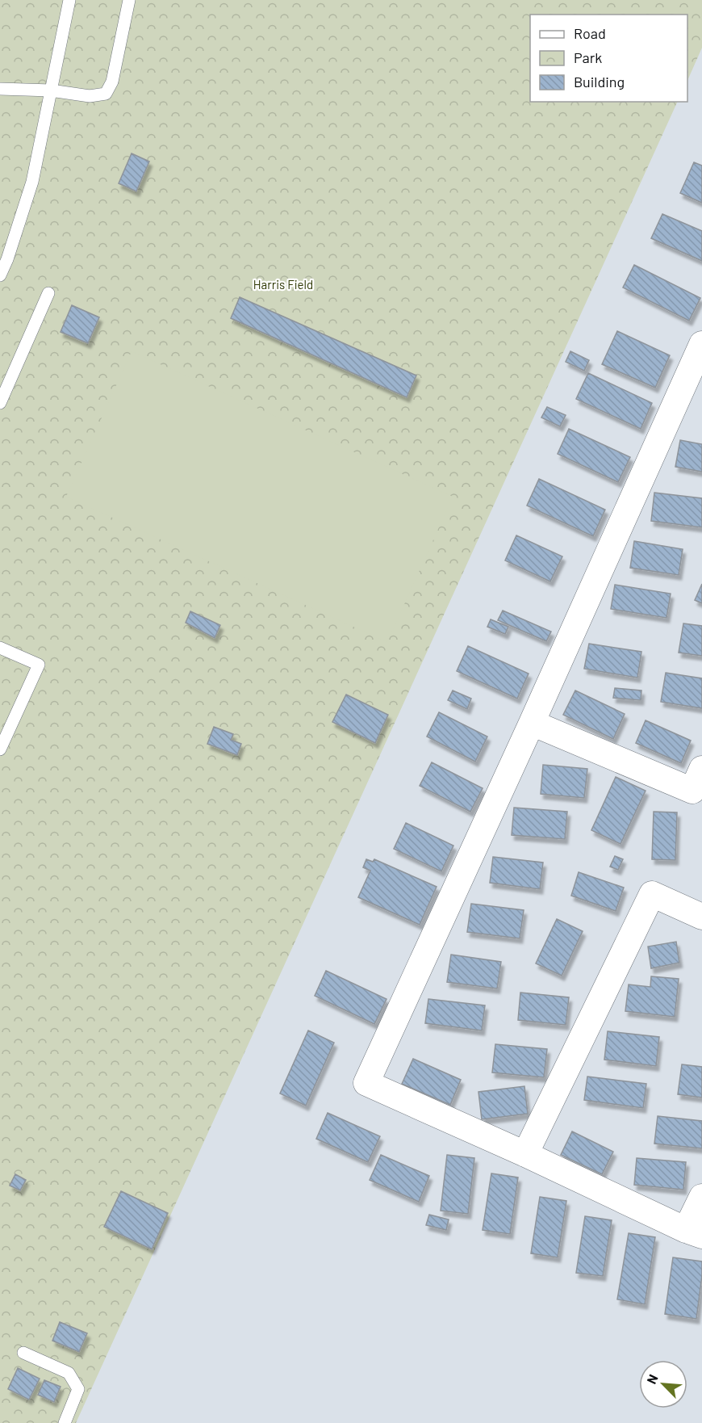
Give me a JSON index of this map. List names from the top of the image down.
{
  "parks": ["Harris Field"],
  "legend": ["Road", "Park", "Building"],
  "north": "top left"
}
